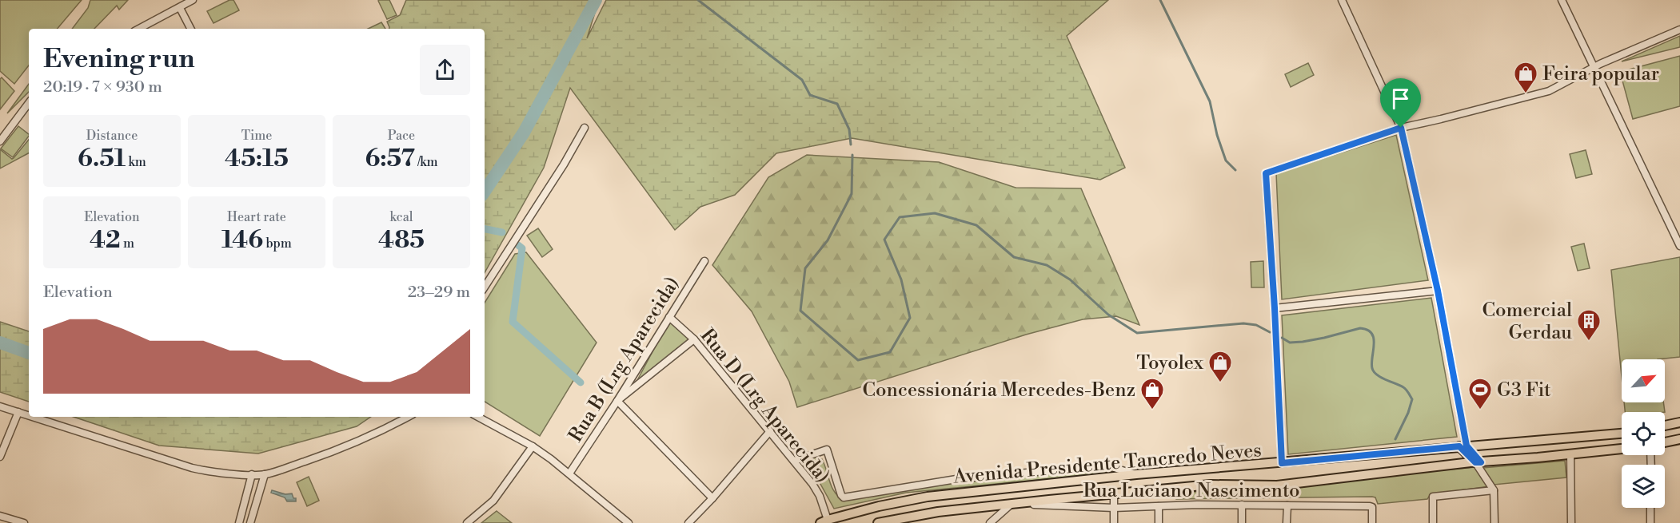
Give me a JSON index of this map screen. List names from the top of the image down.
{
  "streets": {
    "main road": ["Avenida Presidente Tancredo Neves"],
    "street": ["Rua B (Lrg Aparecida)", "Rua D (Lrg Aparecida)", "Rua Luciano Nascimento"]
  },
  "crossings": [
    ["Rua B (Lrg Aparecida)", "Rua D (Lrg Aparecida)"],
    ["Rua D (Lrg Aparecida)", "Avenida Presidente Tancredo Neves"],
    ["Avenida Presidente Tancredo Neves", "Rua Luciano Nascimento"]
  ],
  "places": {
    "shop": ["Feira popular", "Toyolex", "Concessionária Mercedes-Benz"],
    "building": ["Comercial Gerdau"],
    "sports": ["G3 Fit"]
  },
  "north": "top right",
  "page": {
    "heading": ["Evening run", "20:19 · 7 × 930 m"],
    "stats": [
      ["Distance", "6.51 km"],
      ["Time", "45:15"],
      ["Pace", "6:57 /km"],
      ["Elevation", "42 m"],
      ["Heart rate", "146 bpm"],
      ["kcal", "485"]
    ],
    "chart": ["Elevation", "23–29 m"]
  }
}
